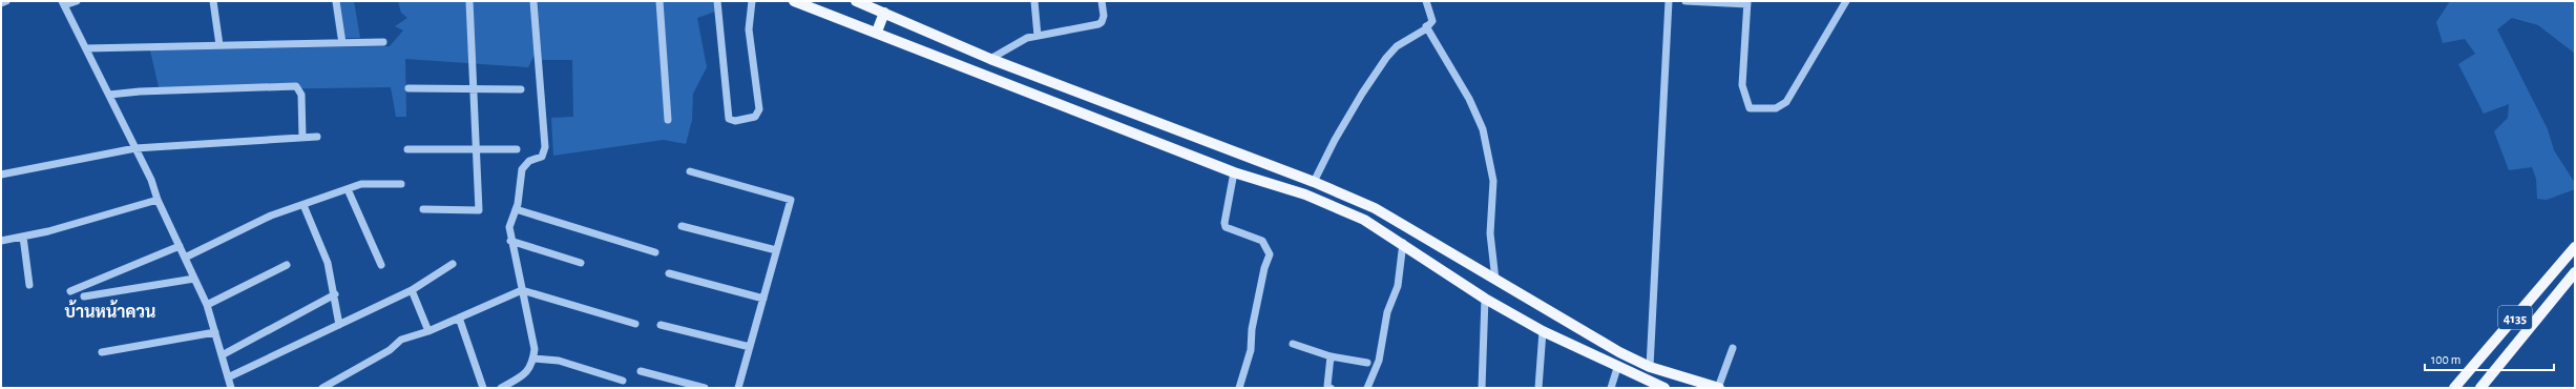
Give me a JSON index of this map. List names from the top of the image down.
{
  "streets": {
    "main road": ["4135"]
  },
  "districts": ["บ้านหน้าควน"],
  "scale_bar": "100 m"
}
